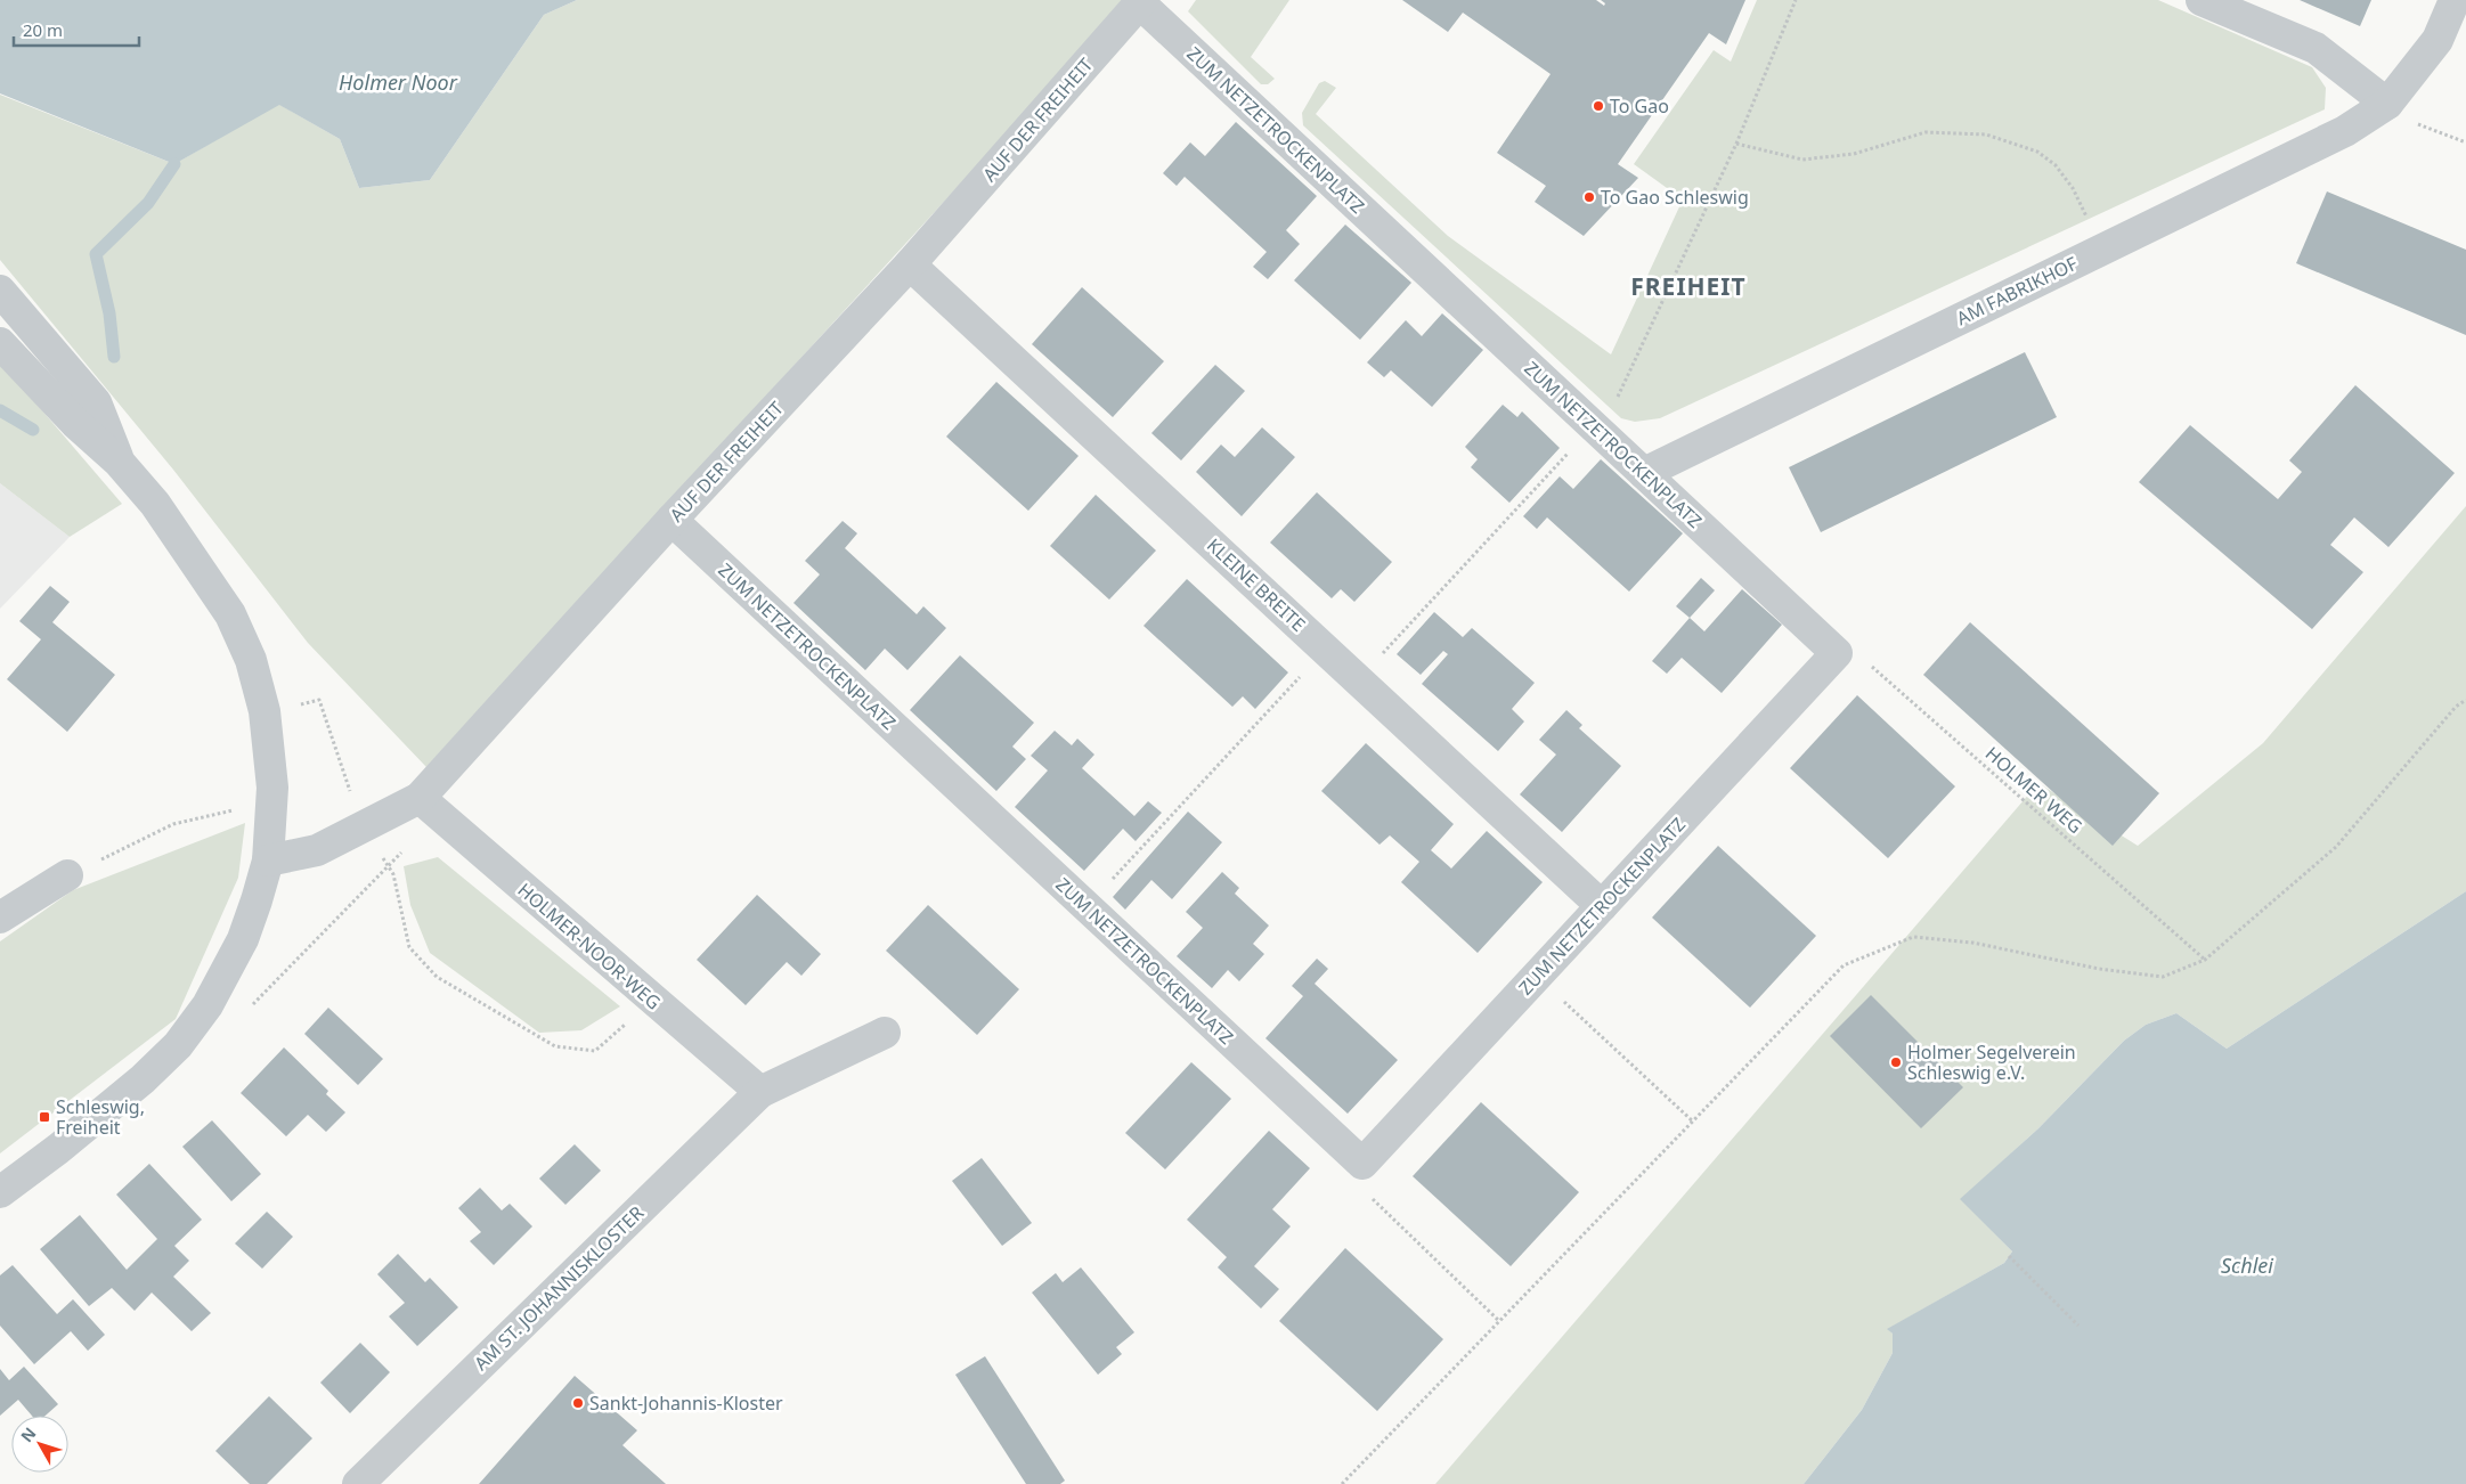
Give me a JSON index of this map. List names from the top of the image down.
{
  "streets": {
    "street": [
      "AUF DER FREIHEIT",
      "ZUM NETZETROCKENPLATZ",
      "AM FABRIKHOF",
      "KLEINE BREITE",
      "HOLMER-NOOR-WEG",
      "AM ST. JOHANNISKLOSTER"
    ],
    "path": ["HOLMER WEG"]
  },
  "crossings": [
    ["AUF DER FREIHEIT", "ZUM NETZETROCKENPLATZ"],
    ["AUF DER FREIHEIT", "KLEINE BREITE"],
    ["AUF DER FREIHEIT", "HOLMER-NOOR-WEG"],
    ["ZUM NETZETROCKENPLATZ", "AM FABRIKHOF"],
    ["ZUM NETZETROCKENPLATZ", "KLEINE BREITE"],
    ["ZUM NETZETROCKENPLATZ", "HOLMER WEG"],
    ["HOLMER-NOOR-WEG", "AM ST. JOHANNISKLOSTER"]
  ],
  "districts": ["FREIHEIT"],
  "water": ["Holmer Noor", "Schlei"],
  "places": {
    "other": [
      "To Gao",
      "To Gao Schleswig",
      "Holmer Segelverein Schleswig e.V.",
      "Sankt-Johannis-Kloster"
    ],
    "transit": ["Schleswig, Freiheit"]
  },
  "scale_bar": "20 m",
  "north": "top left"
}
